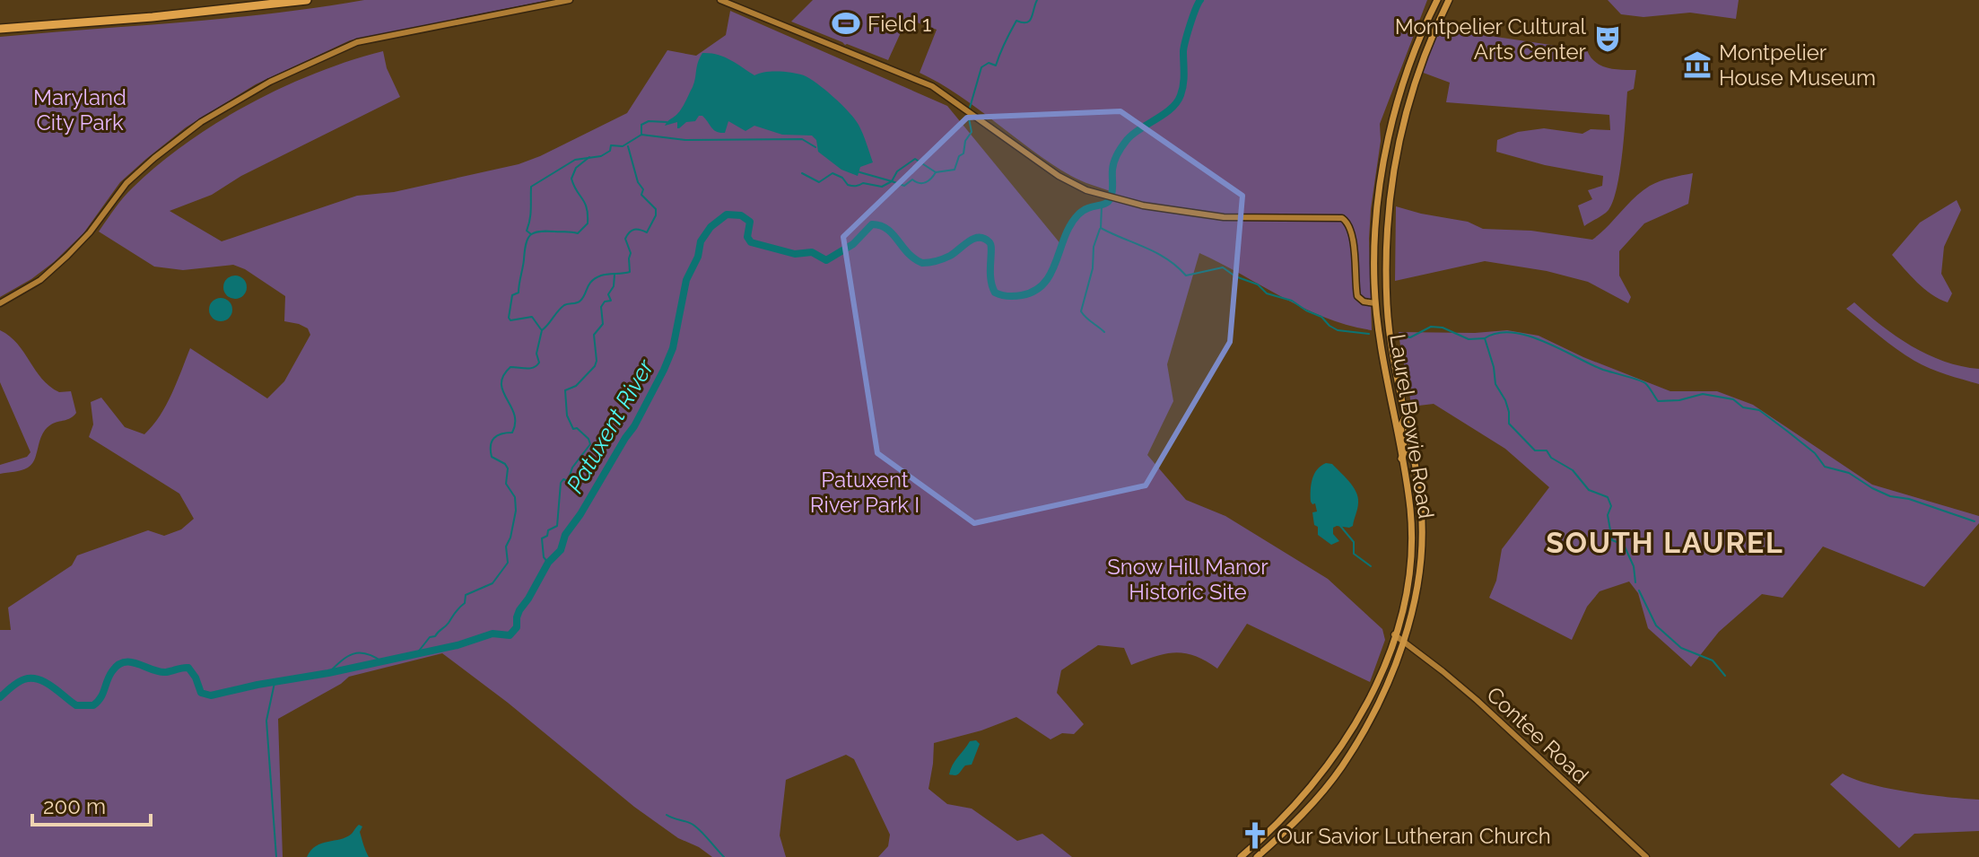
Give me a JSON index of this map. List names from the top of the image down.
{
  "streets": {
    "main road": ["Laurel Bowie Road"],
    "street": ["Contee Road"]
  },
  "crossings": [
    ["Laurel Bowie Road", "Contee Road"]
  ],
  "districts": ["SOUTH LAUREL"],
  "water": ["Patuxent River"],
  "parks": ["Maryland City Park", "Patuxent River Park I", "Snow Hill Manor Historic Site"],
  "places": {
    "sports": ["Field 1"],
    "theatre": ["Montpelier Cultural Arts Center"],
    "museum": ["Montpelier House Museum"],
    "church": ["Our Savior Lutheran Church"]
  },
  "scale_bar": "200 m"
}
